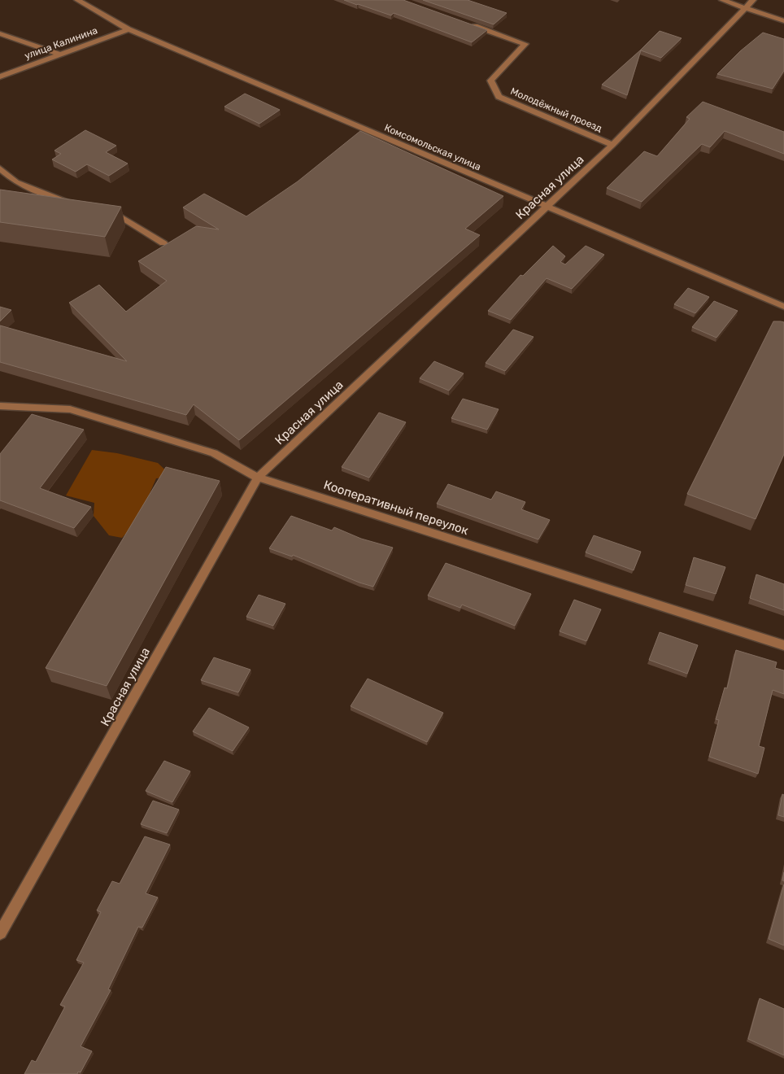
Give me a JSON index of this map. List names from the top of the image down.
{
  "streets": {
    "street": [
      "улица Калинина",
      "Молодёжный проезд",
      "Комсомольская улица",
      "Красная улица",
      "Кооперативный переулок"
    ]
  },
  "crossings": [
    ["улица Калинина", "Комсомольская улица"],
    ["Молодёжный проезд", "Красная улица"],
    ["Комсомольская улица", "Красная улица"],
    ["Красная улица", "Кооперативный переулок"]
  ]
}
